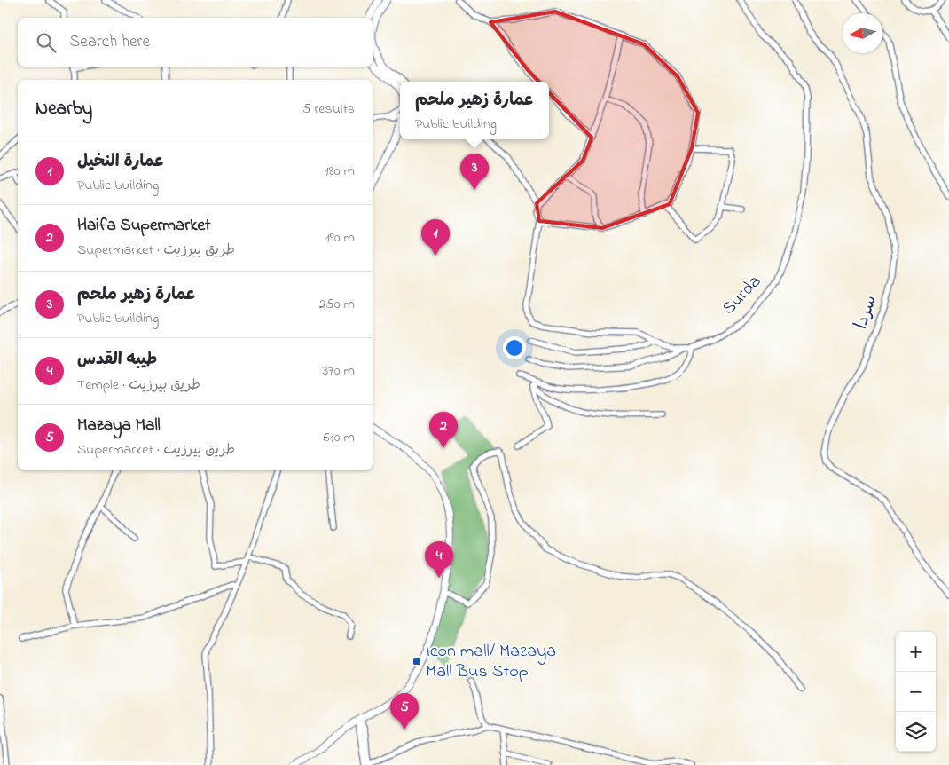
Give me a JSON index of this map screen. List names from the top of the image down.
{
  "streets": {
    "street": ["Surda", "سردا"]
  },
  "places": {
    "transit": ["Icon mall/ Mazaya Mall Bus Stop"]
  },
  "north": "left",
  "page": {
    "search": "Search here",
    "heading": ["Nearby", "5 results"],
    "popup": ["عمارة زهير ملحم", "Public building"],
    "list": [
      {
        "mark": "1",
        "name": "عمارة النخيل",
        "note": "Public building",
        "value": "180 m"
      },
      {
        "mark": "2",
        "name": "Haifa Supermarket",
        "note": "Supermarket · طريق بيرزيت",
        "value": "190 m"
      },
      {
        "mark": "3",
        "name": "عمارة زهير ملحم",
        "note": "Public building",
        "value": "250 m"
      },
      {
        "mark": "4",
        "name": "طيبه القدس",
        "note": "Temple · طريق بيرزيت",
        "value": "370 m"
      },
      {
        "mark": "5",
        "name": "Mazaya Mall",
        "note": "Supermarket · طريق بيرزيت",
        "value": "610 m"
      }
    ],
    "pins": [
      "3",
      "1",
      "2",
      "4",
      "5"
    ],
    "map_buttons": ["+", "−"]
  }
}
